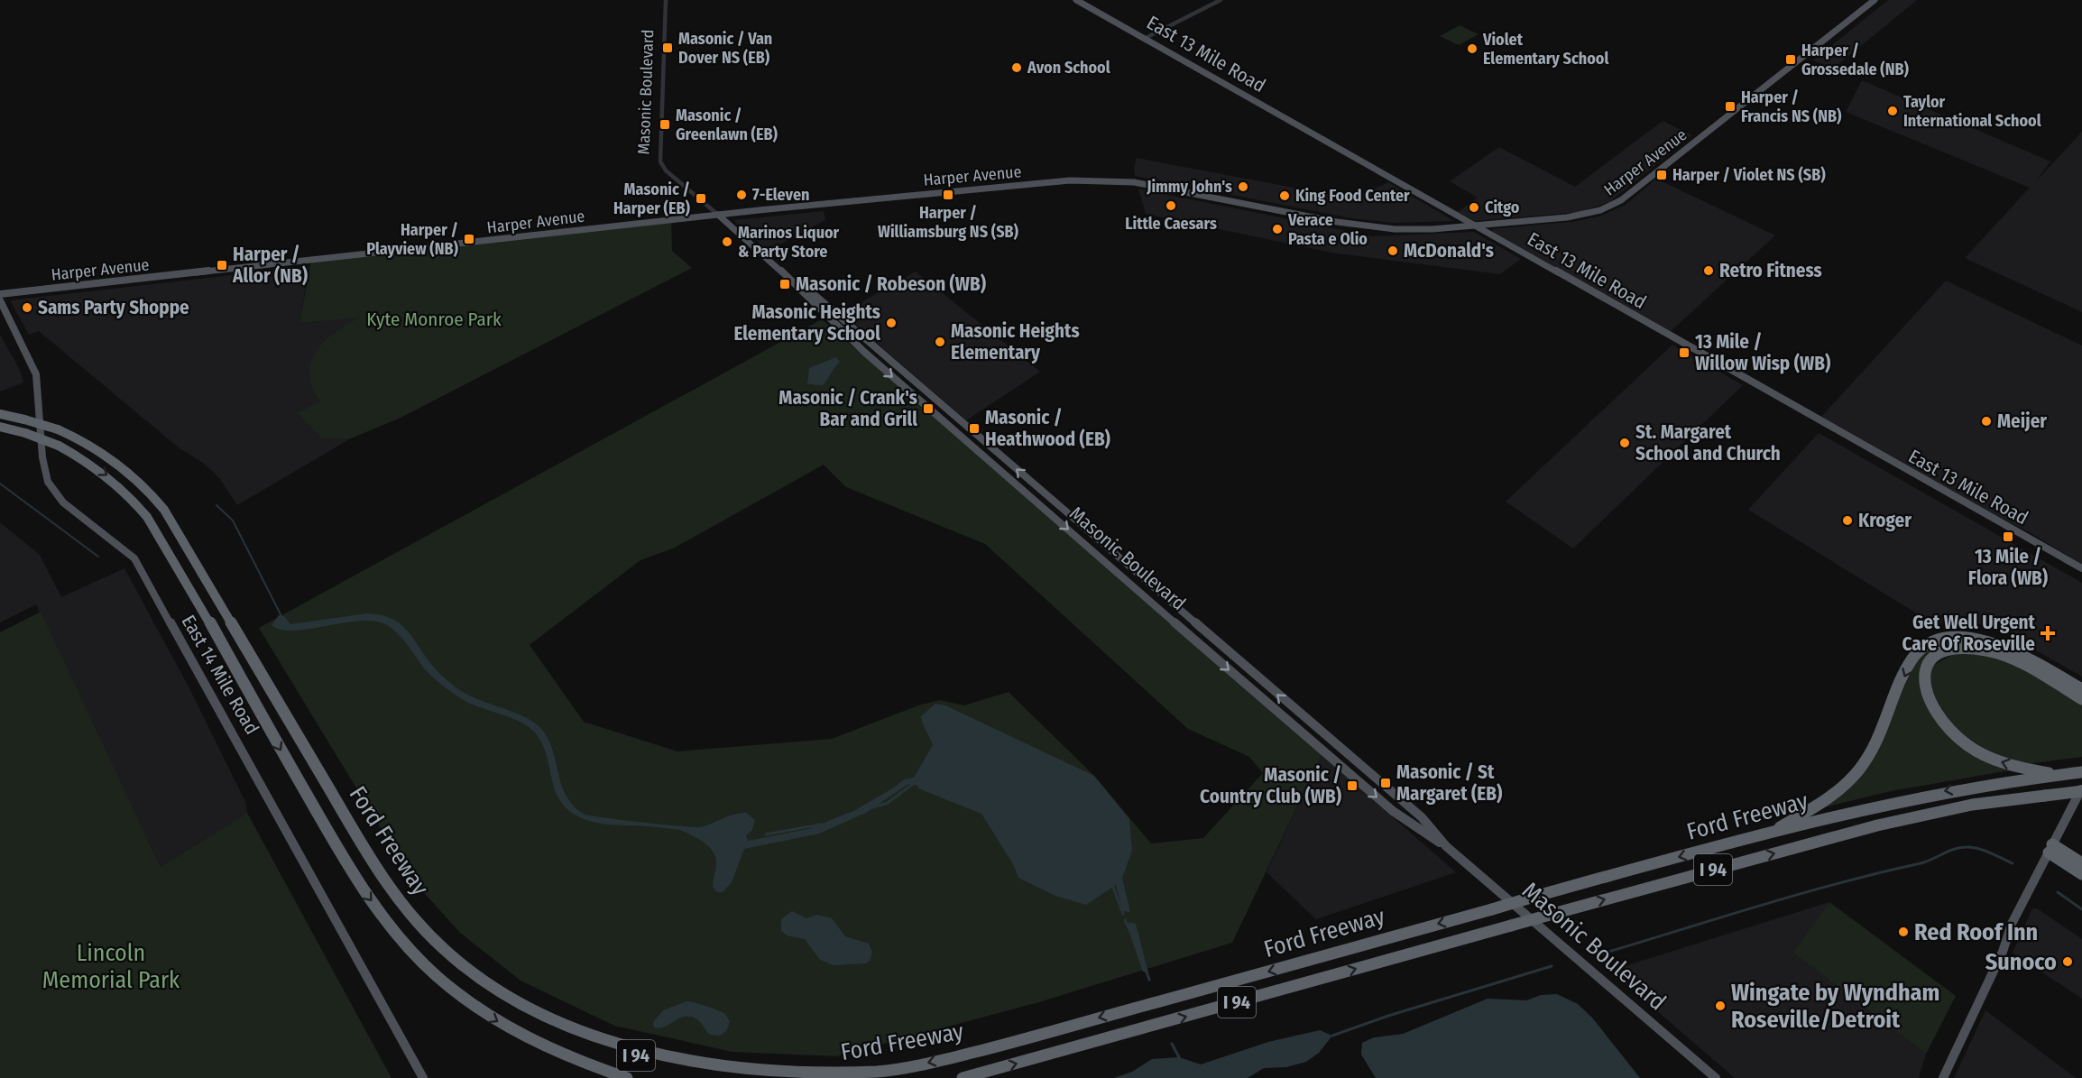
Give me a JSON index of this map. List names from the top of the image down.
{
  "streets": {
    "highway": ["Ford Freeway", "I 94"],
    "main road": [
      "East 13 Mile Road",
      "Masonic Boulevard",
      "Harper Avenue",
      "East 14 Mile Road"
    ]
  },
  "crossings": [
    ["East 13 Mile Road", "Harper Avenue"],
    ["Masonic Boulevard", "Harper Avenue"]
  ],
  "parks": ["Kyte Monroe Park", "Lincoln Memorial Park"],
  "places": {
    "transit": [
      "Masonic / Van Dover NS (EB)",
      "Harper / Grossedale (NB)",
      "Harper / Francis NS (NB)",
      "Masonic / Greenlawn (EB)",
      "Harper / Violet NS (SB)",
      "Harper / Williamsburg NS (SB)",
      "Masonic / Harper (EB)",
      "Harper / Playview (NB)",
      "Harper / Allor (NB)",
      "Masonic / Robeson (WB)",
      "13 Mile / Willow Wisp (WB)",
      "Masonic / Crank's Bar and Grill",
      "Masonic / Heathwood (EB)",
      "13 Mile / Flora (WB)",
      "Masonic / St Margaret (EB)",
      "Masonic / Country Club (WB)"
    ],
    "other": [
      "Violet Elementary School",
      "Avon School",
      "Taylor International School",
      "Jimmy John's",
      "7-Eleven",
      "King Food Center",
      "Little Caesars",
      "Citgo",
      "Verace Pasta e Olio",
      "Marinos Liquor & Party Store",
      "McDonald's",
      "Retro Fitness",
      "Sams Party Shoppe",
      "Masonic Heights Elementary School",
      "Masonic Heights Elementary",
      "Meijer",
      "St. Margaret School and Church",
      "Kroger",
      "Red Roof Inn",
      "Sunoco",
      "Wingate by Wyndham Roseville/Detroit"
    ],
    "health": ["Get Well Urgent Care Of Roseville"]
  }
}
